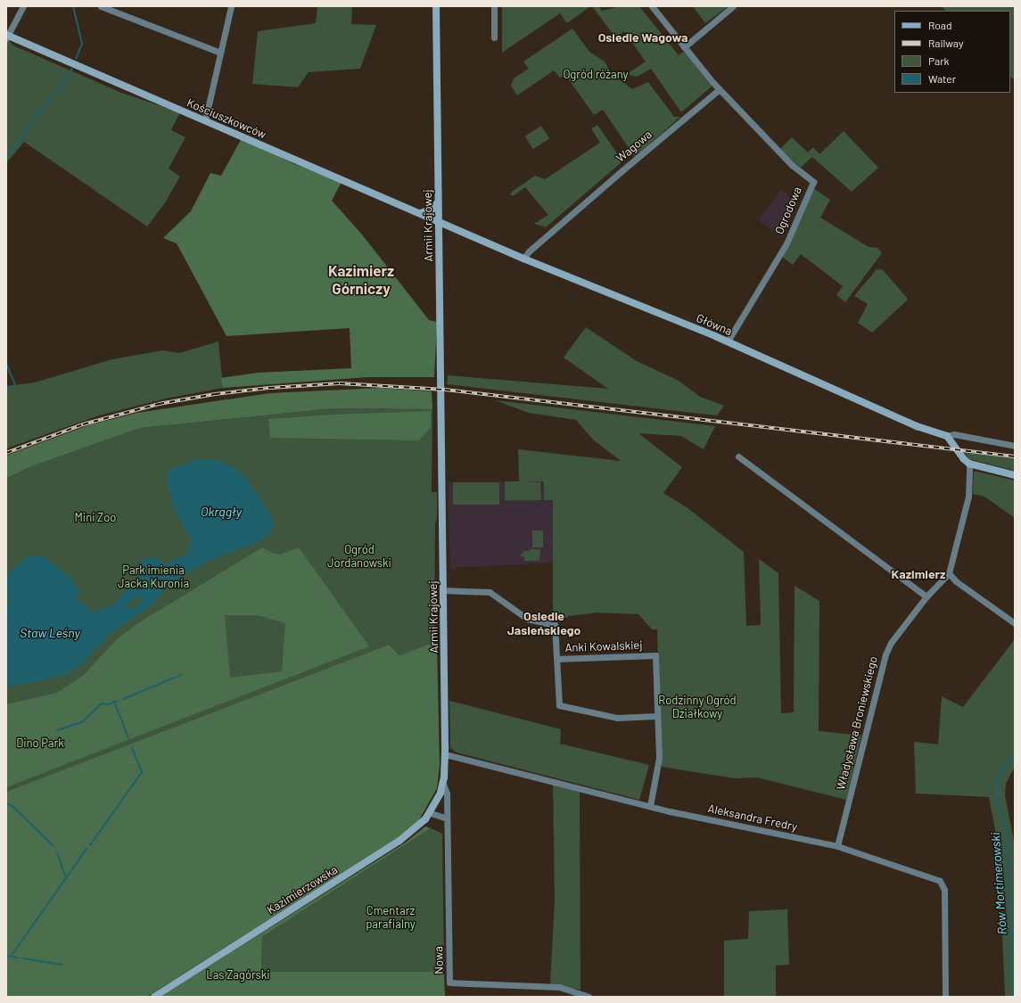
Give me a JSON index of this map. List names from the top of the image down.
{
  "streets": {
    "street": [
      "Kościuszkowców",
      "Wagowa",
      "Ogrodowa",
      "Armii Krajowej",
      "Główna",
      "Anki Kowalskiej",
      "Władysława Broniewskiego",
      "Aleksandra Fredry",
      "Kazimierzowska",
      "Nowa"
    ]
  },
  "crossings": [
    ["Kościuszkowców", "Armii Krajowej"],
    ["Kościuszkowców", "Główna"],
    ["Wagowa", "Ogrodowa"],
    ["Wagowa", "Główna"],
    ["Ogrodowa", "Główna"],
    ["Armii Krajowej", "Główna"],
    ["Armii Krajowej", "Anki Kowalskiej"],
    ["Armii Krajowej", "Aleksandra Fredry"],
    ["Armii Krajowej", "Kazimierzowska"],
    ["Armii Krajowej", "Nowa"],
    ["Anki Kowalskiej", "Aleksandra Fredry"],
    ["Władysława Broniewskiego", "Aleksandra Fredry"],
    ["Kazimierzowska", "Nowa"]
  ],
  "districts": [
    "Osiedle Wagowa",
    "Kazimierz Górniczy",
    "Kazimierz",
    "Osiedle Jasieńskiego"
  ],
  "water": ["Okrągły", "Staw Leśny", "Rów Mortimerowski"],
  "parks": [
    "Ogród różany",
    "Mini Zoo",
    "Ogród Jordanowski",
    "Park imienia Jacka Kuronia",
    "Rodzinny Ogród Działkowy",
    "Dino Park",
    "Cmentarz parafialny",
    "Las Zagórski"
  ],
  "legend": [
    "Road",
    "Railway",
    "Park",
    "Water"
  ]
}
